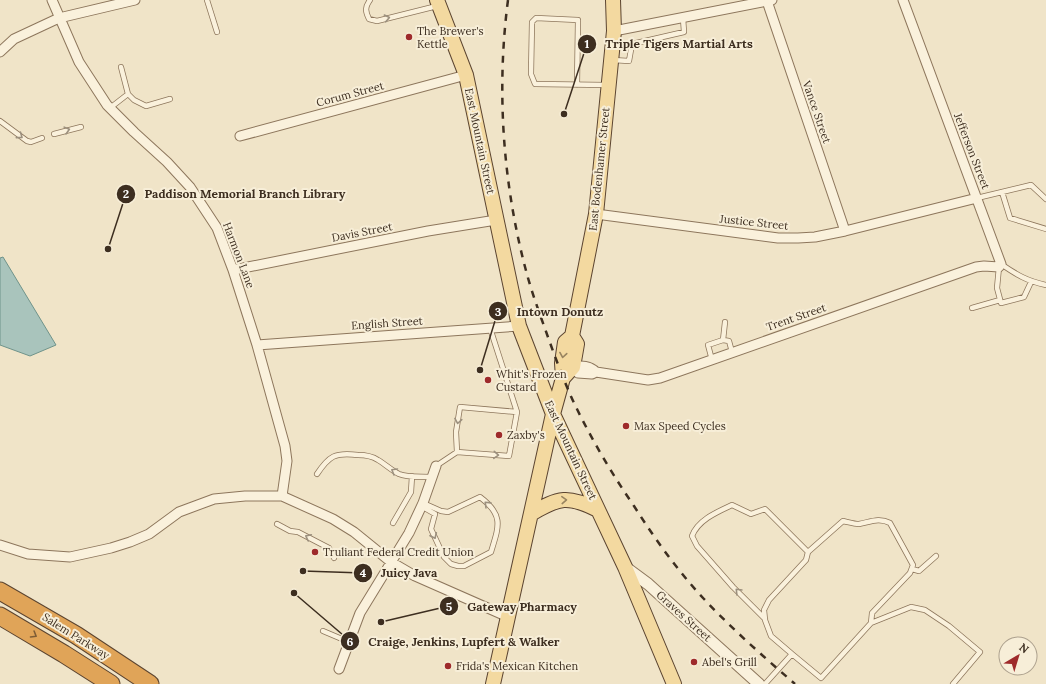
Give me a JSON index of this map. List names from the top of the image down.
{
  "streets": {
    "highway": ["Salem Parkway"],
    "main road": ["East Mountain Street", "East Bodenhamer Street"],
    "street": [
      "Corum Street",
      "Vance Street",
      "Jefferson Street",
      "Justice Street",
      "Davis Street",
      "Harmon Lane",
      "Trent Street",
      "English Street",
      "Graves Street"
    ]
  },
  "crossings": [
    ["Corum Street", "East Mountain Street"],
    ["Vance Street", "Justice Street"],
    ["East Mountain Street", "East Bodenhamer Street"],
    ["East Mountain Street", "Davis Street"],
    ["East Mountain Street", "English Street"],
    ["East Mountain Street", "Graves Street"],
    ["Jefferson Street", "Justice Street"],
    ["Jefferson Street", "Trent Street"],
    ["East Bodenhamer Street", "Justice Street"],
    ["East Bodenhamer Street", "Trent Street"],
    ["Davis Street", "Harmon Lane"],
    ["Harmon Lane", "English Street"]
  ],
  "places": [
    "The Brewer's Kettle",
    "Triple Tigers Martial Arts",
    "Paddison Memorial Branch Library",
    "Intown Donutz",
    "Whit's Frozen Custard",
    "Max Speed Cycles",
    "Zaxby's",
    "Truliant Federal Credit Union",
    "Juicy Java",
    "Craige, Jenkins, Lupfert & Walker",
    "Gateway Pharmacy",
    "Abel's Grill",
    "Frida's Mexican Kitchen"
  ],
  "north": "top right"
}
